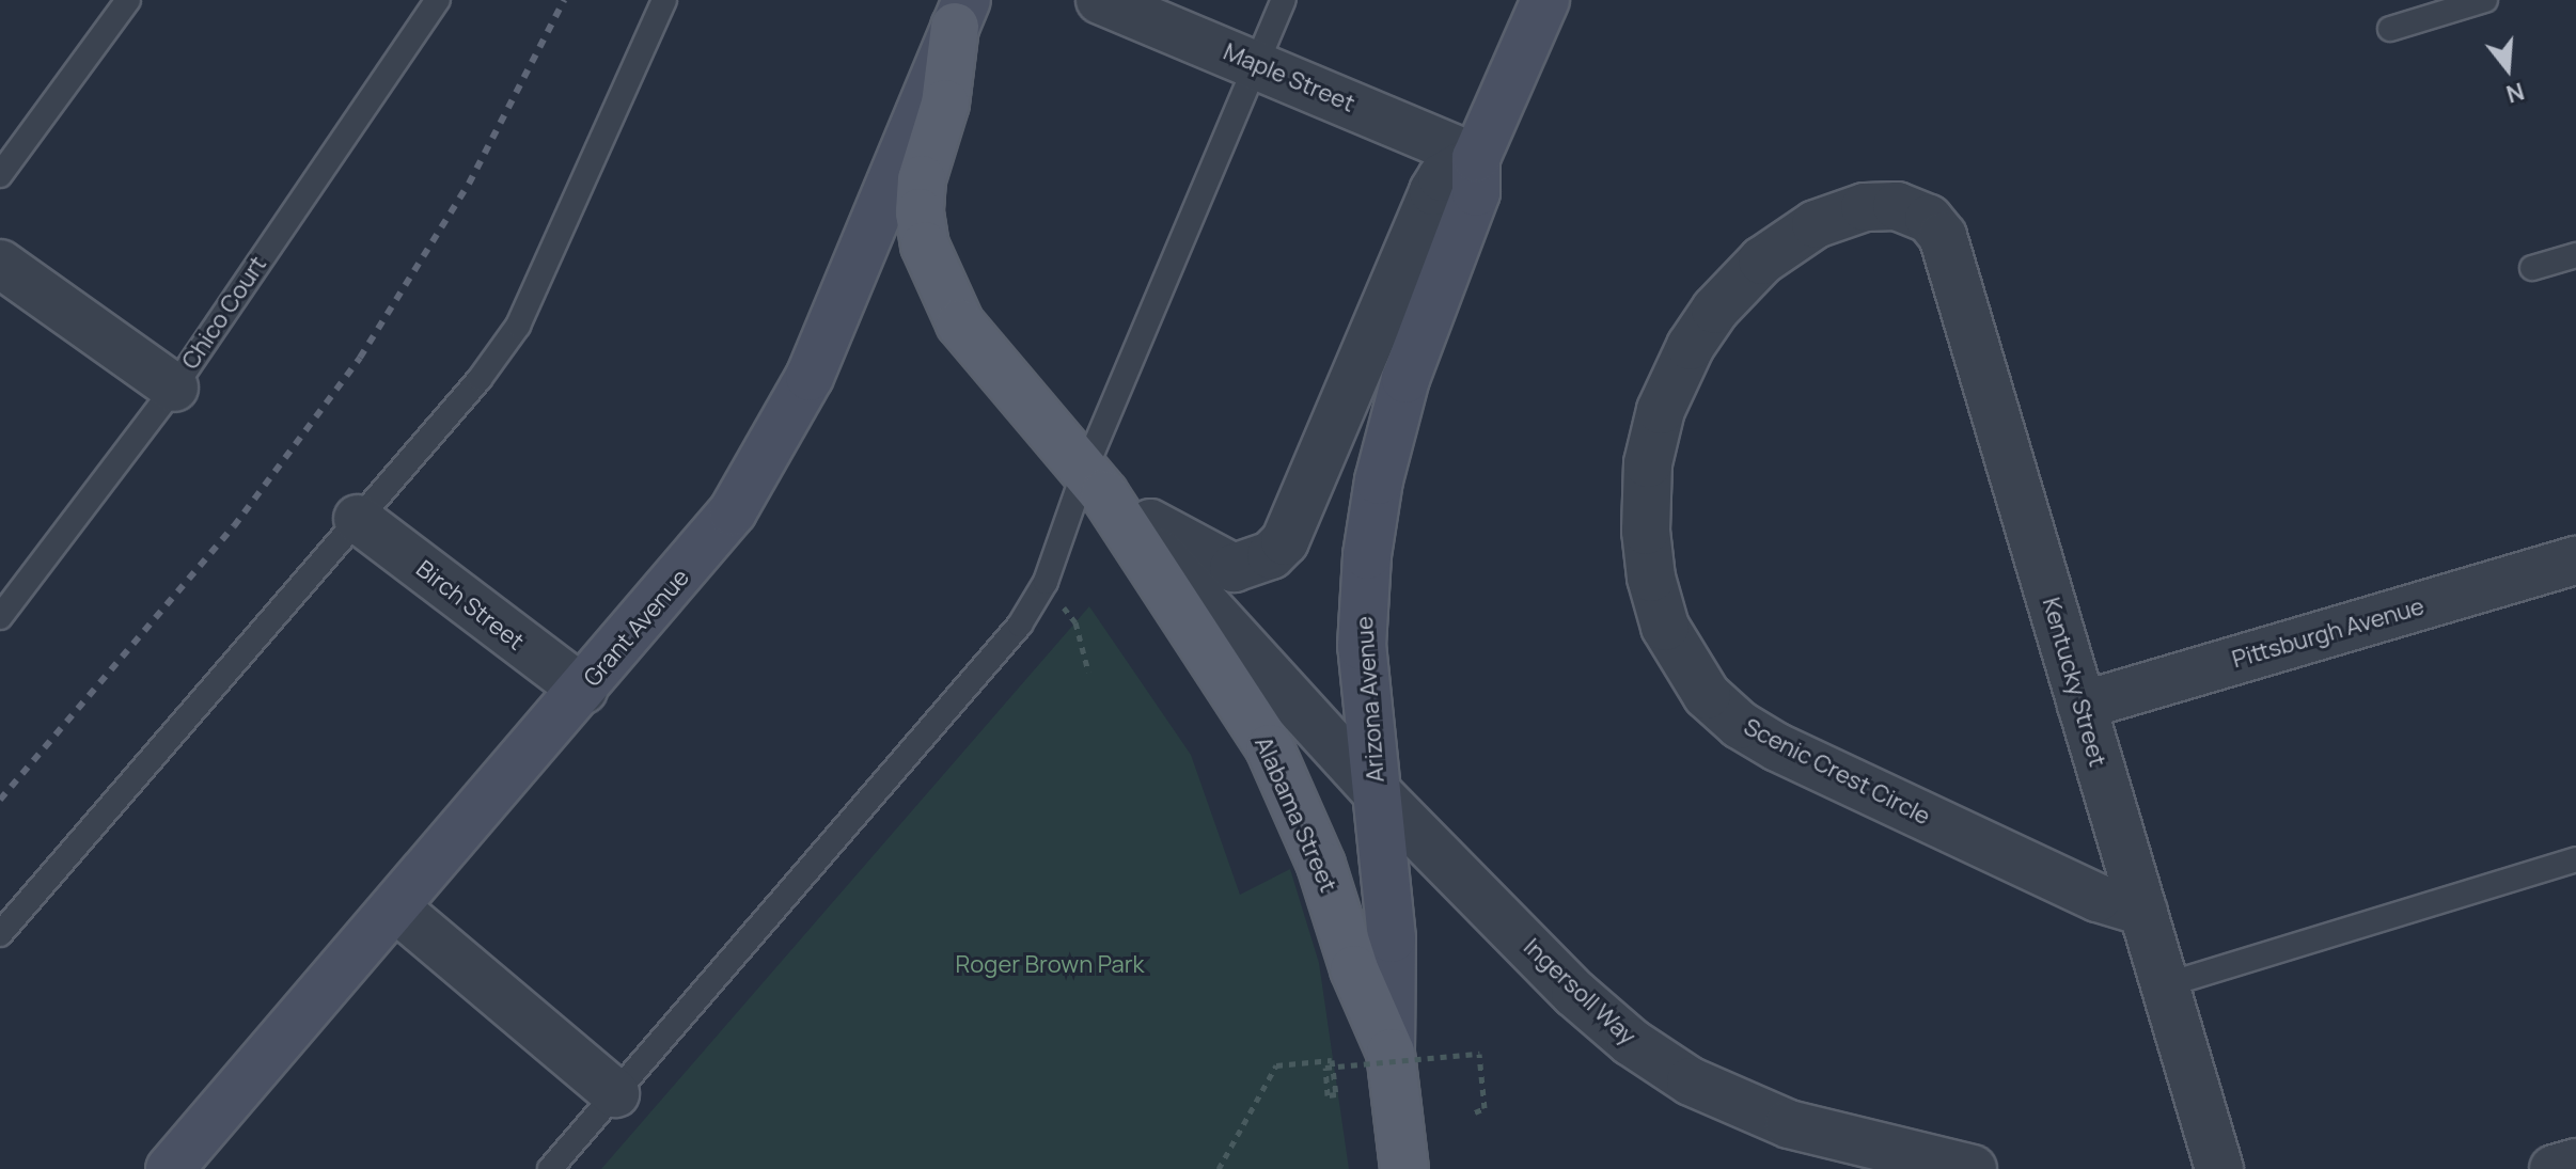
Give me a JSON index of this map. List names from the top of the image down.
{
  "streets": {
    "main road": ["Grant Avenue", "Arizona Avenue", "Alabama Street"],
    "street": [
      "Maple Street",
      "Birch Street",
      "Pittsburgh Avenue",
      "Kentucky Street",
      "Scenic Crest Circle",
      "Ingersoll Way"
    ],
    "lane": ["Chico Court"]
  },
  "crossings": [
    ["Maple Street", "Arizona Avenue"],
    ["Birch Street", "Grant Avenue"],
    ["Grant Avenue", "Alabama Street"],
    ["Pittsburgh Avenue", "Kentucky Street"],
    ["Kentucky Street", "Scenic Crest Circle"],
    ["Arizona Avenue", "Alabama Street"],
    ["Arizona Avenue", "Ingersoll Way"],
    ["Alabama Street", "Ingersoll Way"]
  ],
  "parks": ["Roger Brown Park"],
  "north": "bottom"
}
